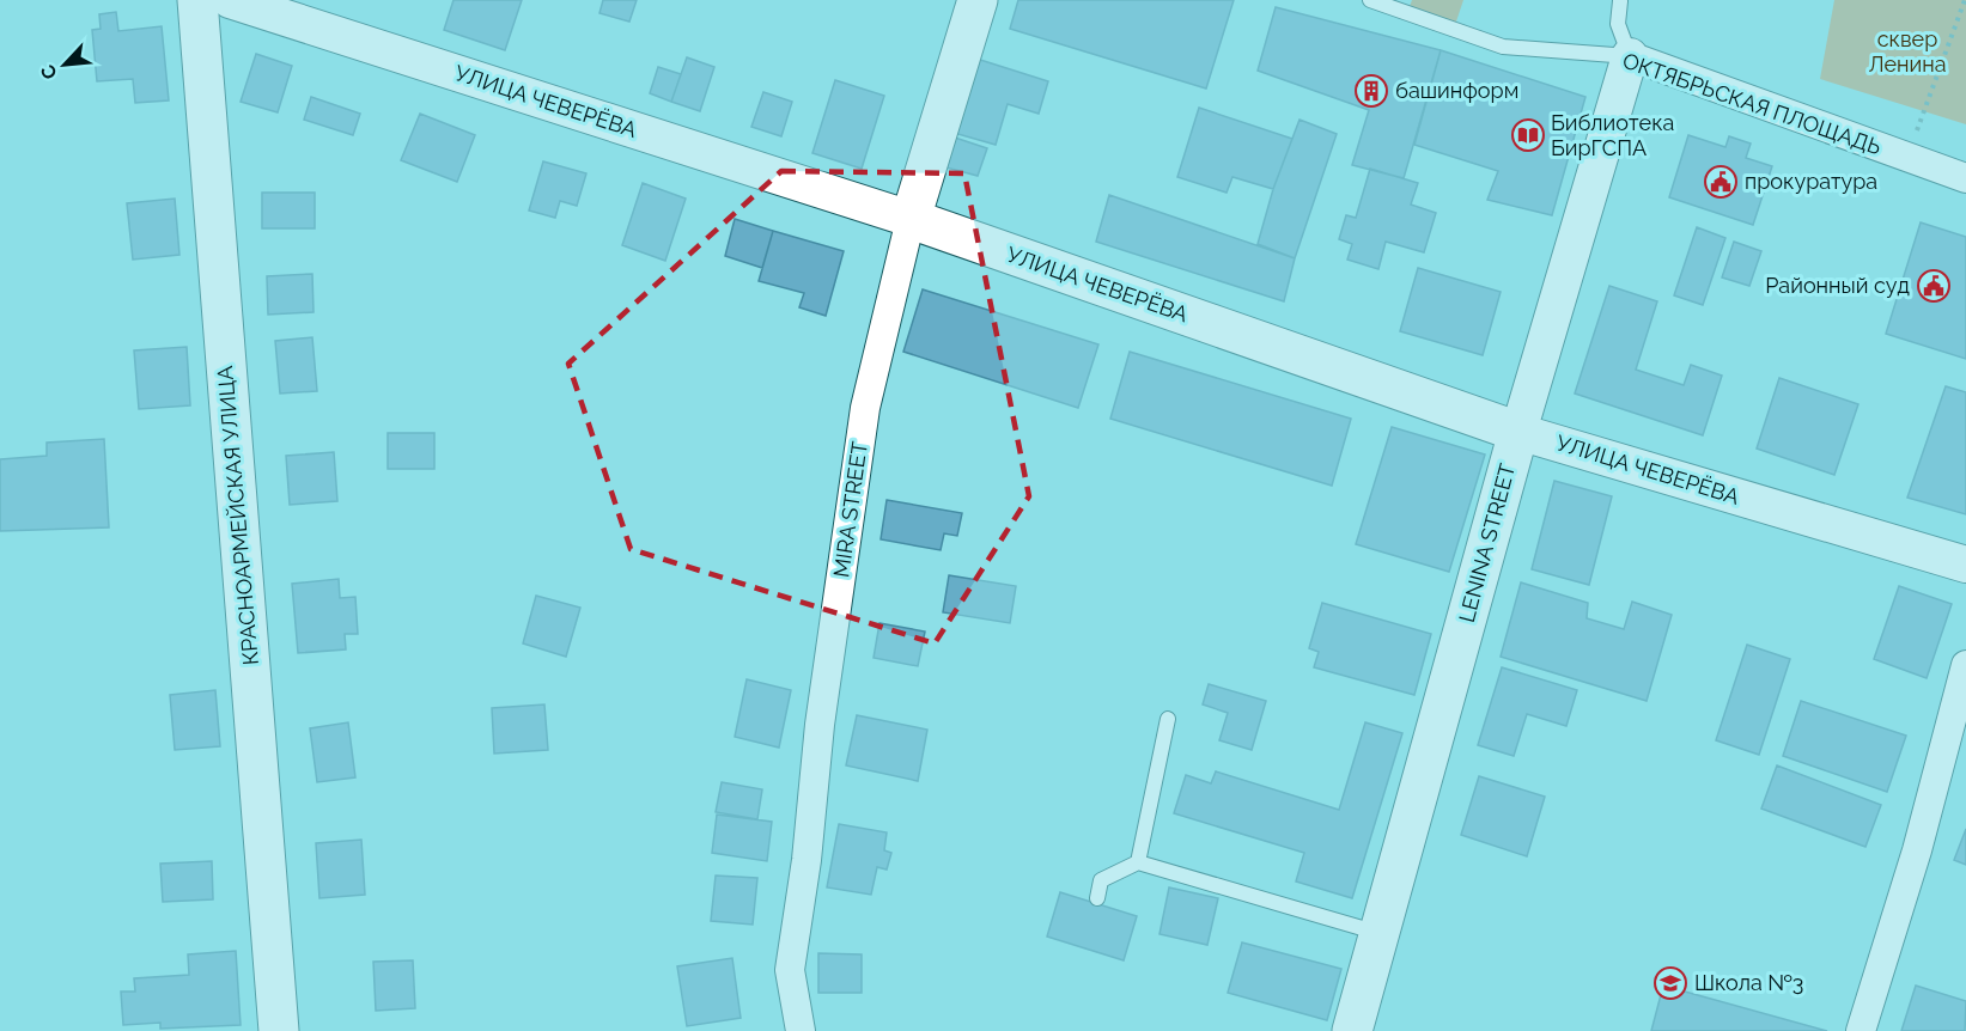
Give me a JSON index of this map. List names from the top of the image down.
{
  "streets": {
    "main road": [
      "УЛИЦА ЧЕВЕРЁВА",
      "MIRA STREET",
      "КРАСНОАРМЕЙСКАЯ УЛИЦА",
      "LENINA STREET"
    ],
    "street": ["ОКТЯБРЬСКАЯ ПЛОЩАДЬ"]
  },
  "crossings": [
    ["УЛИЦА ЧЕВЕРЁВА", "MIRA STREET"],
    ["УЛИЦА ЧЕВЕРЁВА", "LENINA STREET"],
    ["ОКТЯБРЬСКАЯ ПЛОЩАДЬ", "LENINA STREET"]
  ],
  "parks": ["сквер Ленина"],
  "places": {
    "building": ["башинформ"],
    "library": ["Библиотека БирГСПА"],
    "public building": ["прокуратура", "Районный суд"],
    "school or university": ["Школа №3"]
  },
  "north": "bottom left"
}
